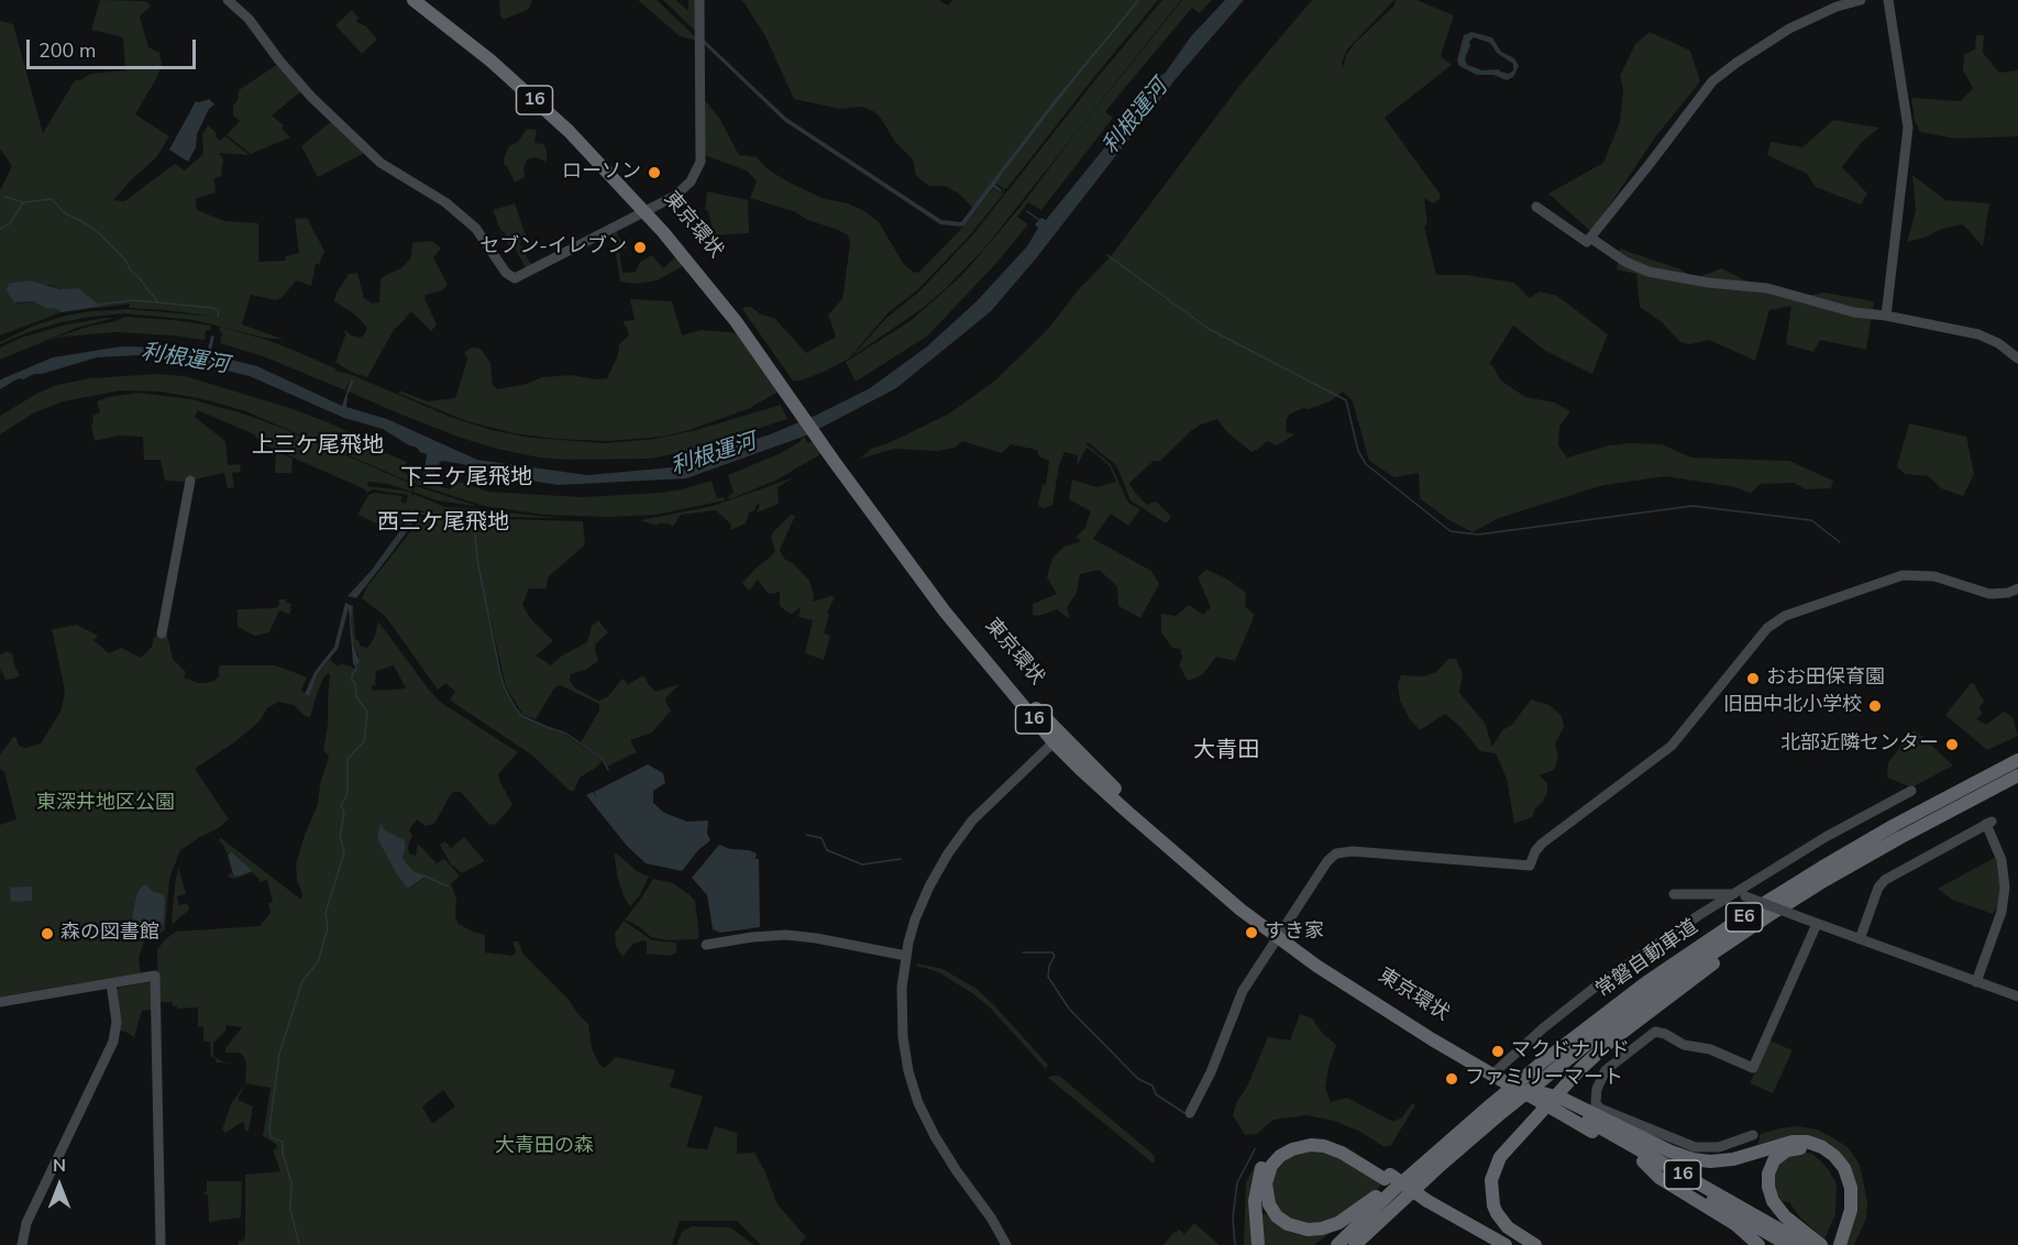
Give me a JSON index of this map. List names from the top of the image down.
{
  "streets": {
    "highway": [
      "16",
      "東京環状",
      "E6",
      "常磐自動車道"
    ]
  },
  "districts": [
    "上三ケ尾飛地",
    "下三ケ尾飛地",
    "西三ケ尾飛地",
    "大青田"
  ],
  "water": ["利根運河"],
  "parks": ["東深井地区公園", "大青田の森"],
  "places": [
    "ローソン",
    "セブン-イレブン",
    "おお田保育園",
    "旧田中北小学校",
    "北部近隣センター",
    "すき家",
    "森の図書館",
    "マクドナルド",
    "ファミリーマート"
  ],
  "scale_bar": "200 m",
  "north": "top"
}
